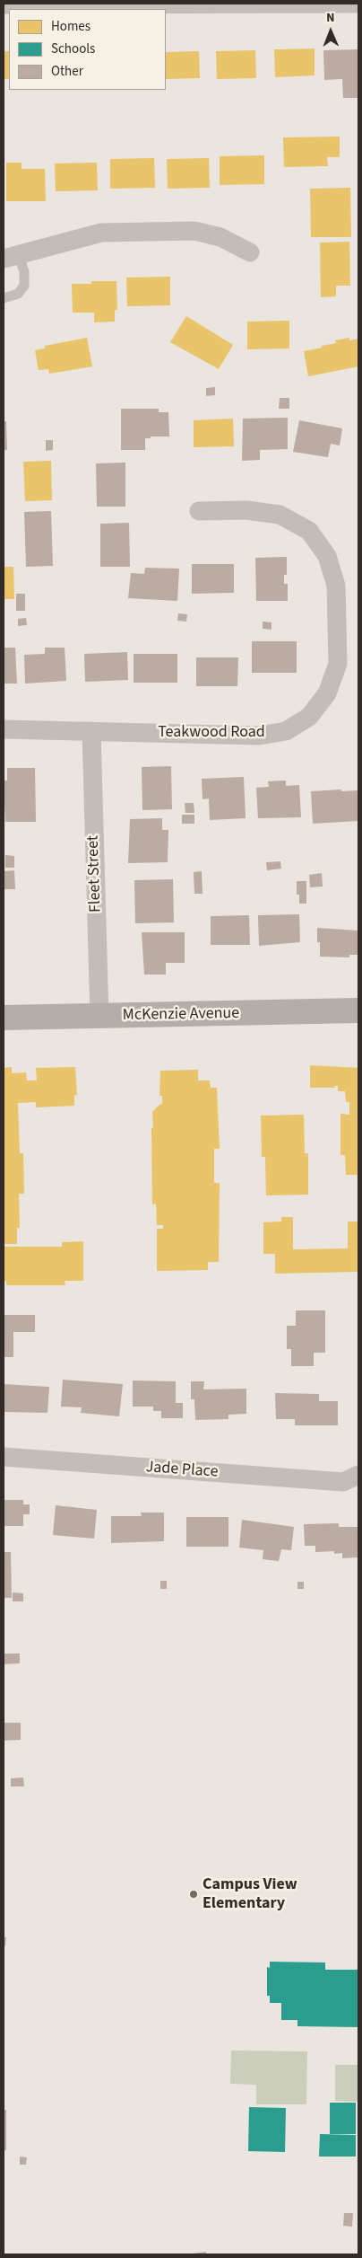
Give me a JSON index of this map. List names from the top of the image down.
{
  "streets": {
    "main road": ["McKenzie Avenue"],
    "street": ["Teakwood Road", "Fleet Street", "Jade Place"]
  },
  "crossings": [
    ["Teakwood Road", "Fleet Street"],
    ["Fleet Street", "McKenzie Avenue"]
  ],
  "places": ["Campus View Elementary"],
  "legend": ["Homes", "Schools", "Other"],
  "north": "top"
}
